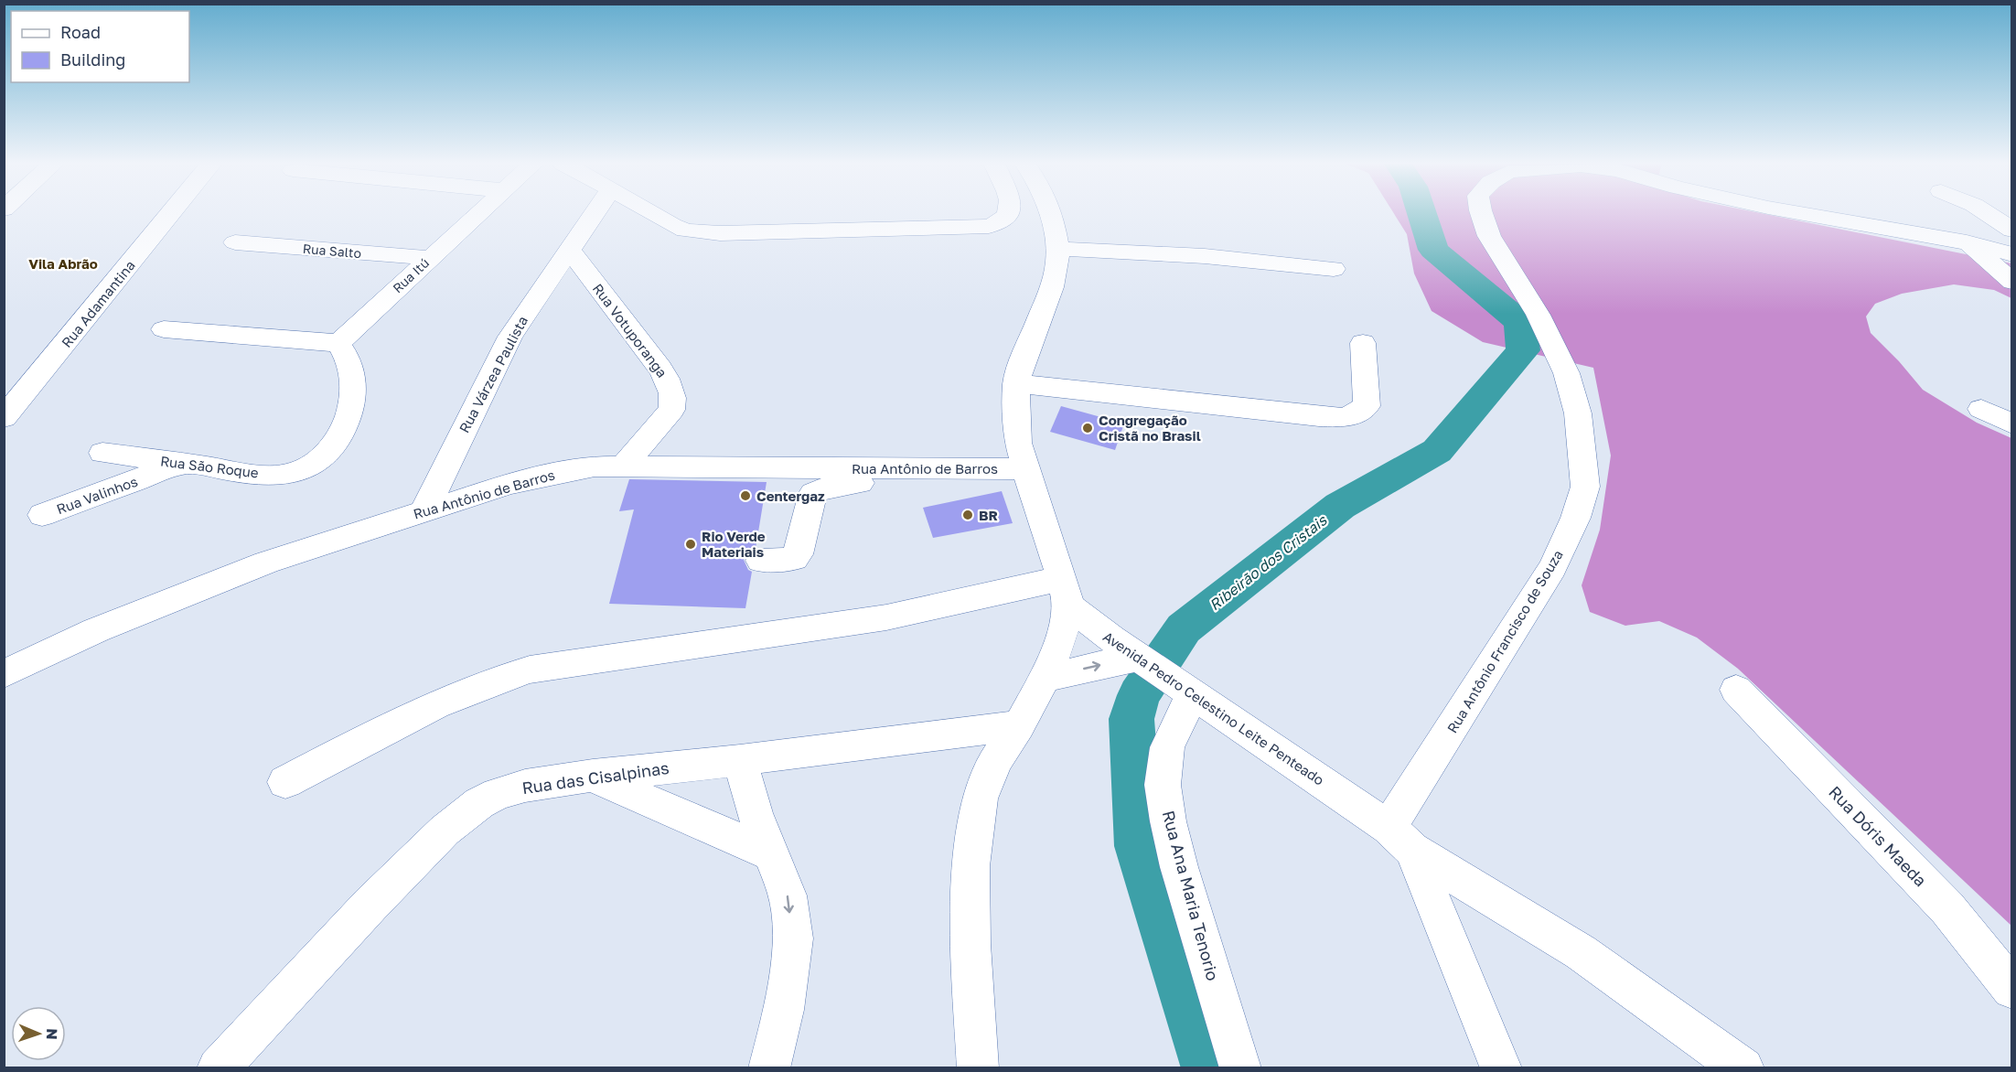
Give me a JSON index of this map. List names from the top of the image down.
{
  "streets": {
    "street": [
      "Rua Salto",
      "Rua Itú",
      "Rua Adamantina",
      "Rua Votuporanga",
      "Rua Várzea Paulista",
      "Rua São Roque",
      "Rua Antônio de Barros",
      "Rua Valinhos",
      "Rua Antônio Francisco de Souza",
      "Avenida Pedro Celestino Leite Penteado",
      "Rua das Cisalpinas",
      "Rua Dóris Maeda",
      "Rua Ana Maria Tenorio"
    ]
  },
  "crossings": [
    ["Rua Salto", "Rua Itú"],
    ["Rua Itú", "Rua São Roque"],
    ["Rua Votuporanga", "Rua Várzea Paulista"],
    ["Rua Votuporanga", "Rua Antônio de Barros"],
    ["Rua Várzea Paulista", "Rua Antônio de Barros"],
    ["Rua São Roque", "Rua Valinhos"],
    ["Rua Antônio Francisco de Souza", "Avenida Pedro Celestino Leite Penteado"],
    ["Avenida Pedro Celestino Leite Penteado", "Rua Ana Maria Tenorio"]
  ],
  "districts": ["Vila Abrão"],
  "water": ["Ribeirão dos Cristais"],
  "places": [
    "Congregação Cristã no Brasil",
    "Centergaz",
    "BR",
    "Rio Verde Materiais"
  ],
  "legend": ["Road", "Building"],
  "north": "right"
}
